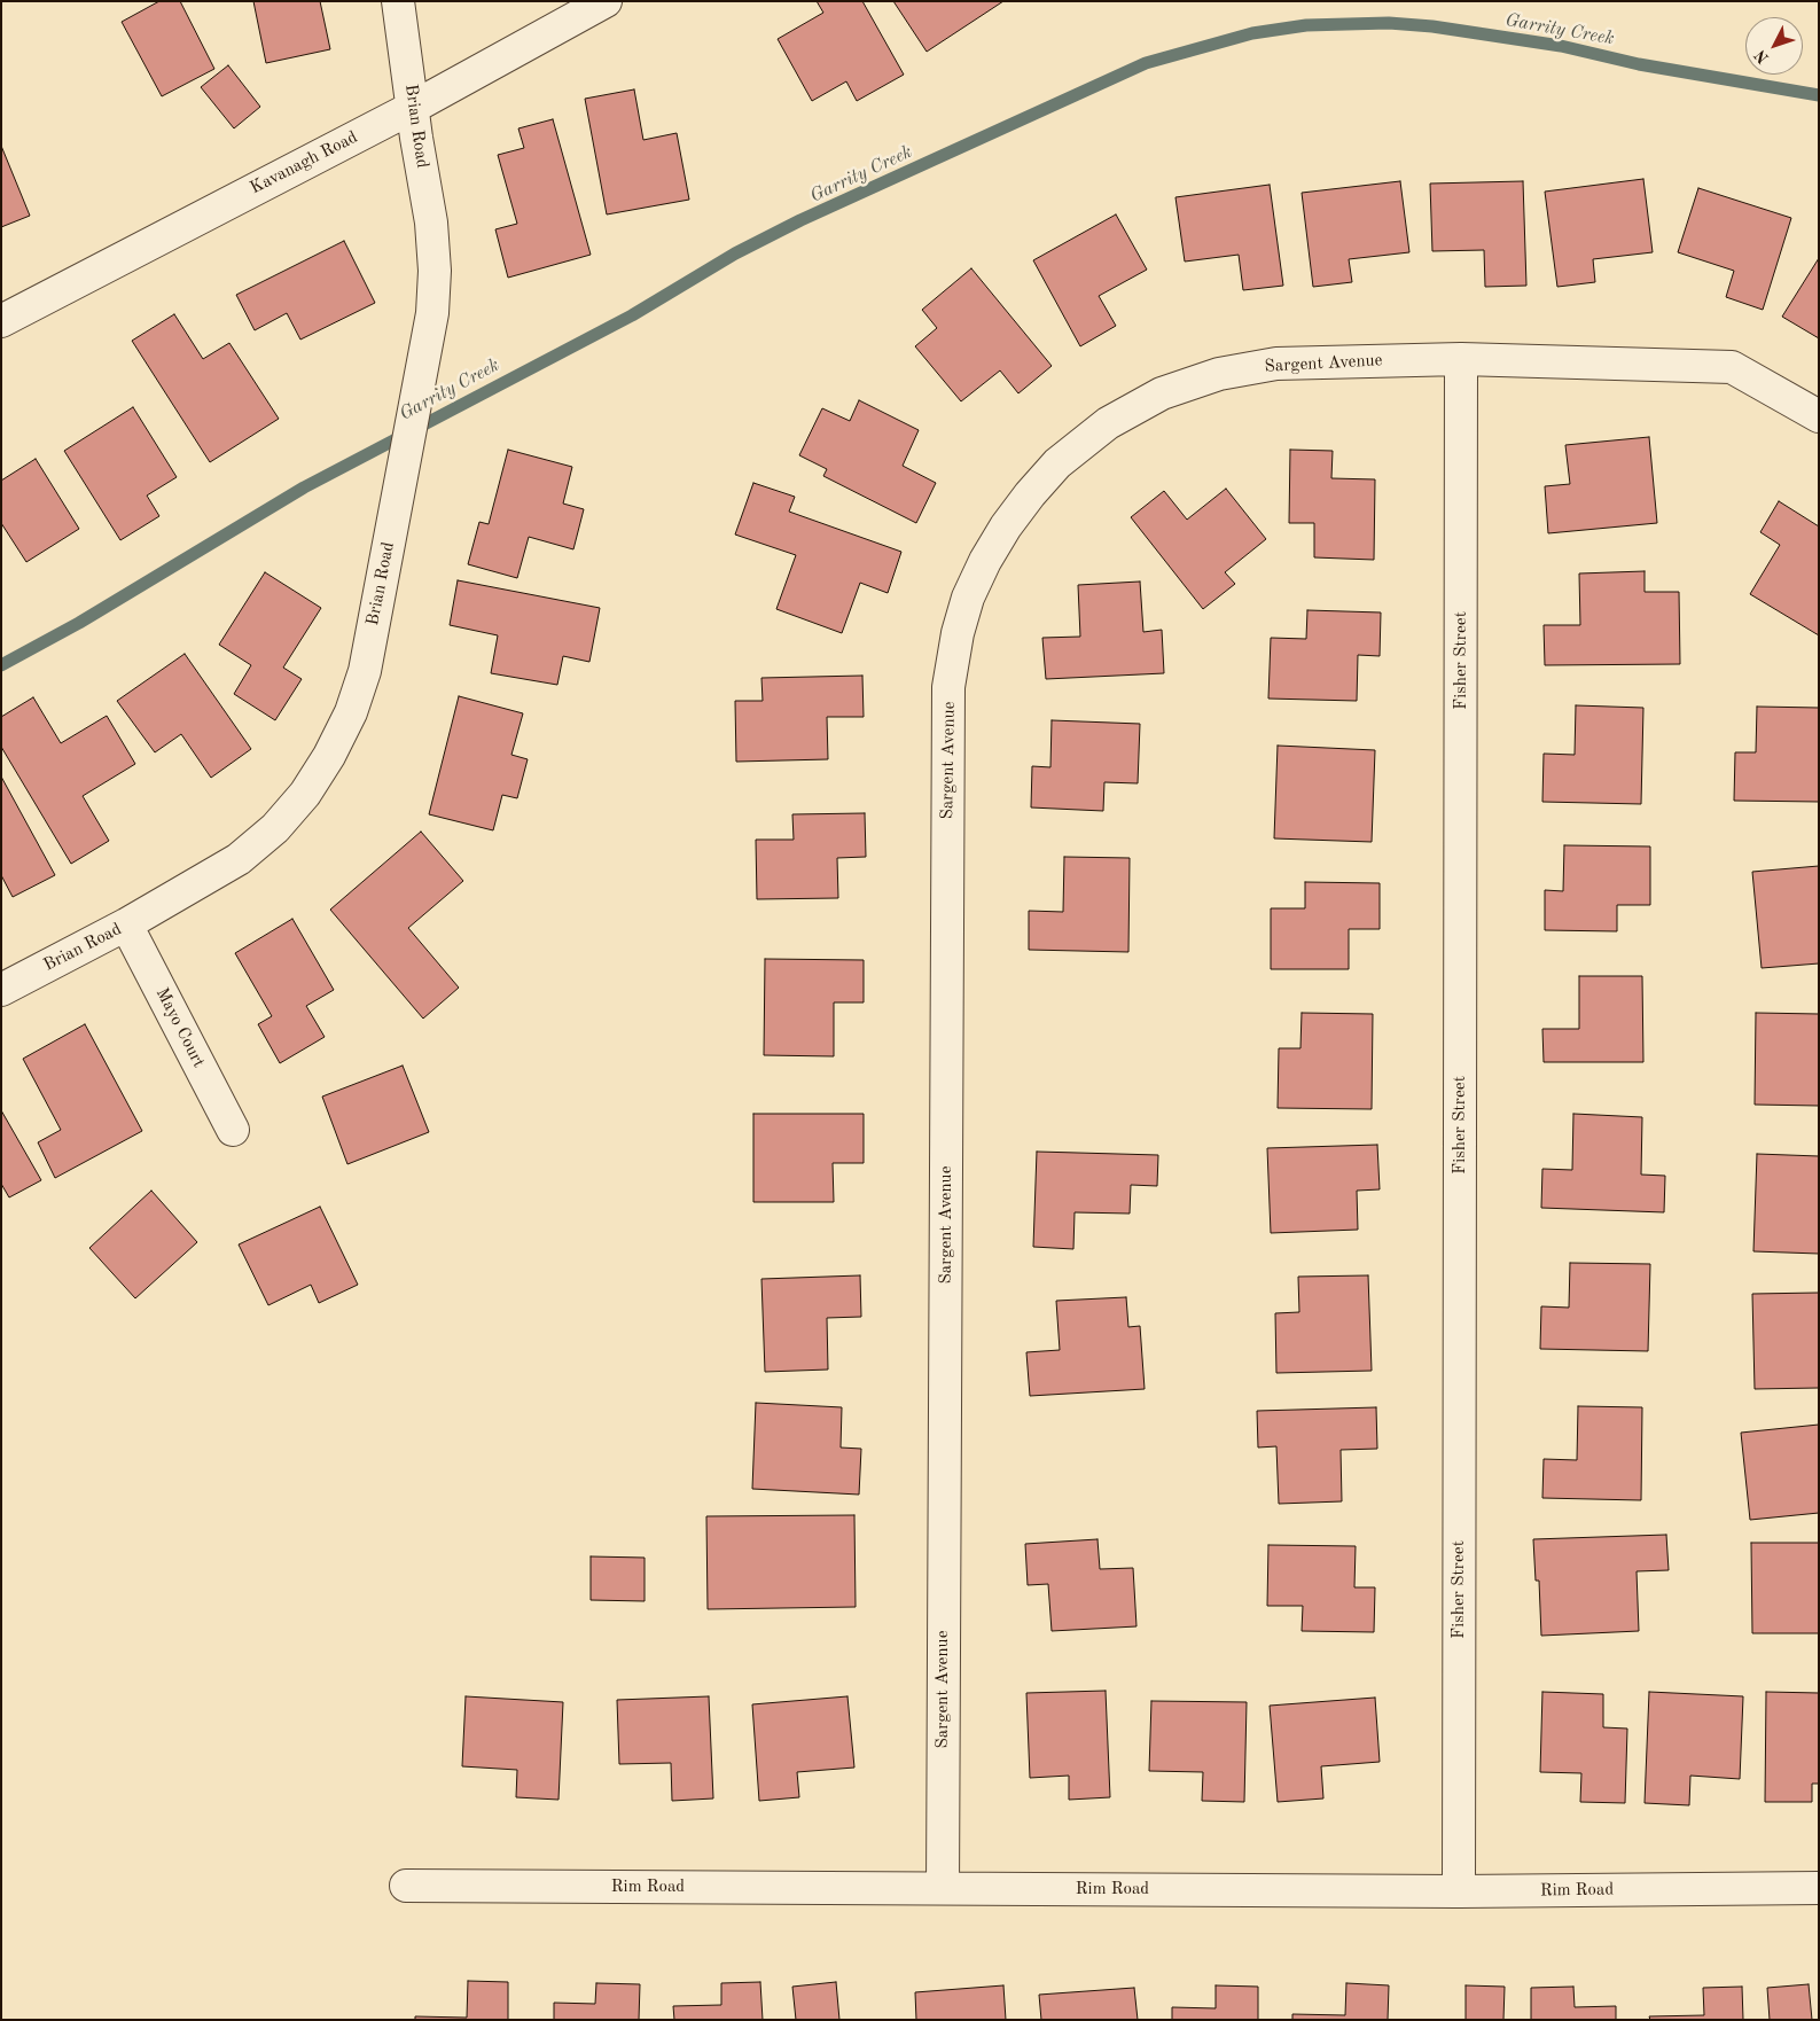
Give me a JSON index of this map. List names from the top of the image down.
{
  "streets": {
    "street": [
      "Brian Road",
      "Kavanagh Road",
      "Sargent Avenue",
      "Fisher Street",
      "Mayo Court",
      "Rim Road"
    ]
  },
  "crossings": [
    ["Brian Road", "Kavanagh Road"],
    ["Brian Road", "Mayo Court"],
    ["Sargent Avenue", "Fisher Street"],
    ["Sargent Avenue", "Rim Road"],
    ["Fisher Street", "Rim Road"]
  ],
  "water": ["Garrity Creek"],
  "north": "bottom left"
}
